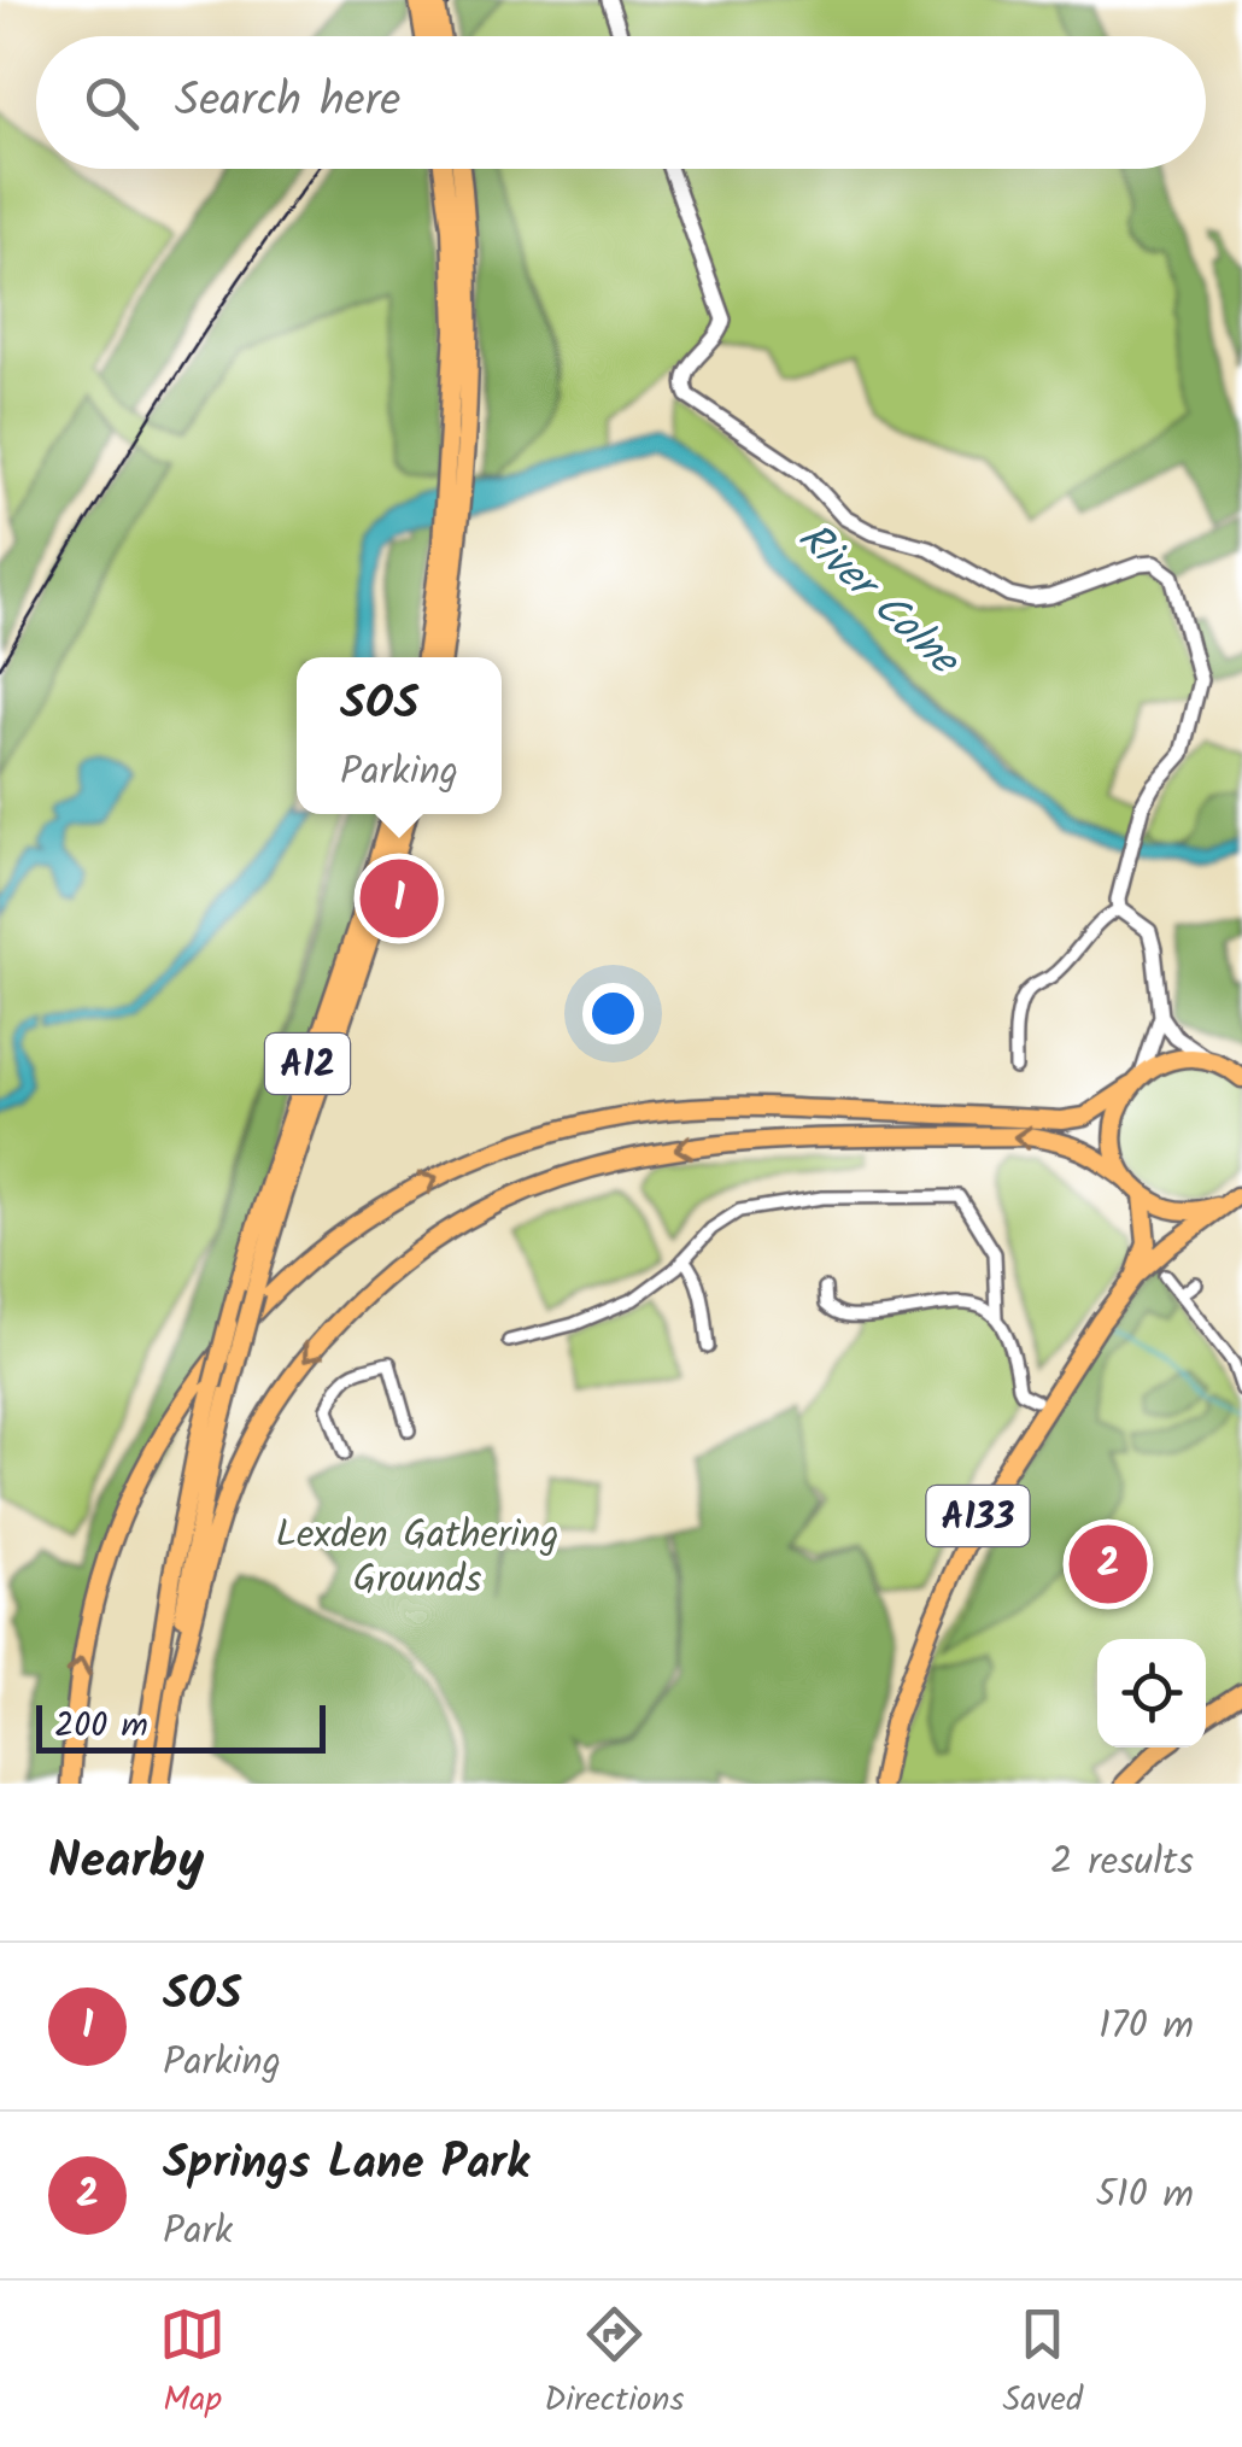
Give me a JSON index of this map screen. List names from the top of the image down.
{
  "streets": {
    "main road": ["A12", "A133"]
  },
  "water": ["River Colne"],
  "parks": ["Lexden Gathering Grounds"],
  "scale_bar": "200 m",
  "page": {
    "search": "Search here",
    "popup": ["SOS", "Parking"],
    "pins": ["1", "2"],
    "scale": "200 m",
    "heading": ["Nearby", "2 results"],
    "list": [
      {
        "mark": "1",
        "name": "SOS",
        "note": "Parking",
        "value": "170 m"
      },
      {
        "mark": "2",
        "name": "Springs Lane Park",
        "note": "Park",
        "value": "510 m"
      }
    ],
    "nav": ["Map", "Directions", "Saved"]
  }
}
